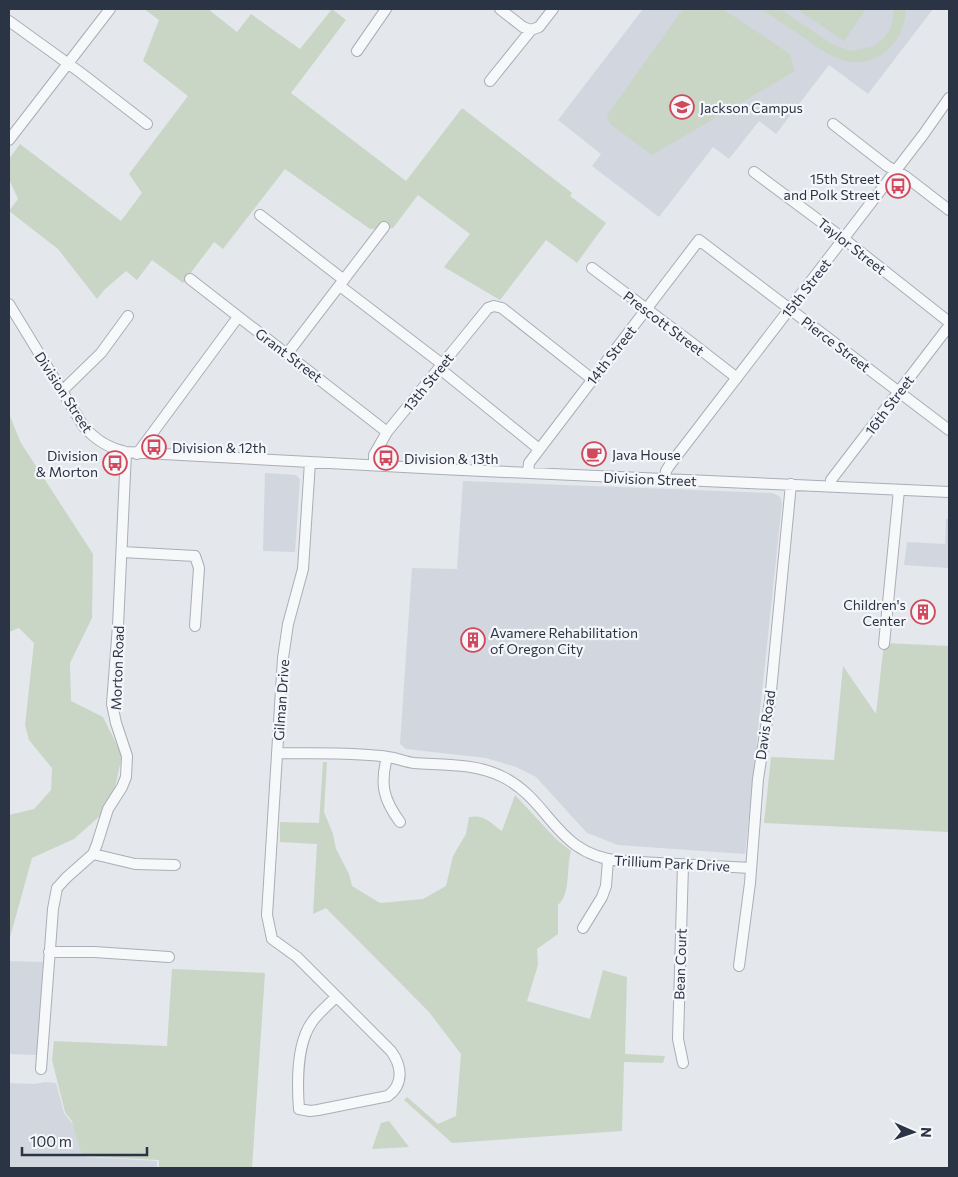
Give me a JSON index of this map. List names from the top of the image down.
{
  "streets": {
    "street": [
      "Taylor Street",
      "15th Street",
      "Prescott Street",
      "Pierce Street",
      "Grant Street",
      "14th Street",
      "13th Street",
      "Division Street",
      "16th Street",
      "Morton Road",
      "Gilman Drive",
      "Davis Road",
      "Trillium Park Drive",
      "Bean Court"
    ]
  },
  "crossings": [
    ["Taylor Street", "15th Street"],
    ["15th Street", "Prescott Street"],
    ["15th Street", "Pierce Street"],
    ["15th Street", "Division Street"],
    ["Prescott Street", "14th Street"],
    ["Pierce Street", "14th Street"],
    ["Pierce Street", "16th Street"],
    ["Grant Street", "13th Street"],
    ["14th Street", "13th Street"],
    ["14th Street", "Division Street"],
    ["13th Street", "Division Street"],
    ["Division Street", "16th Street"],
    ["Division Street", "Morton Road"],
    ["Division Street", "Gilman Drive"],
    ["Division Street", "Davis Road"],
    ["Gilman Drive", "Trillium Park Drive"],
    ["Davis Road", "Trillium Park Drive"],
    ["Trillium Park Drive", "Bean Court"]
  ],
  "places": {
    "school or university": ["Jackson Campus"],
    "bus stop": [
      "15th Street and Polk Street",
      "Division & 12th",
      "Division & 13th",
      "Division & Morton"
    ],
    "cafe": ["Java House"],
    "building": ["Children's Center", "Avamere Rehabilitation of Oregon City"]
  },
  "scale_bar": "100 m",
  "north": "right"
}
